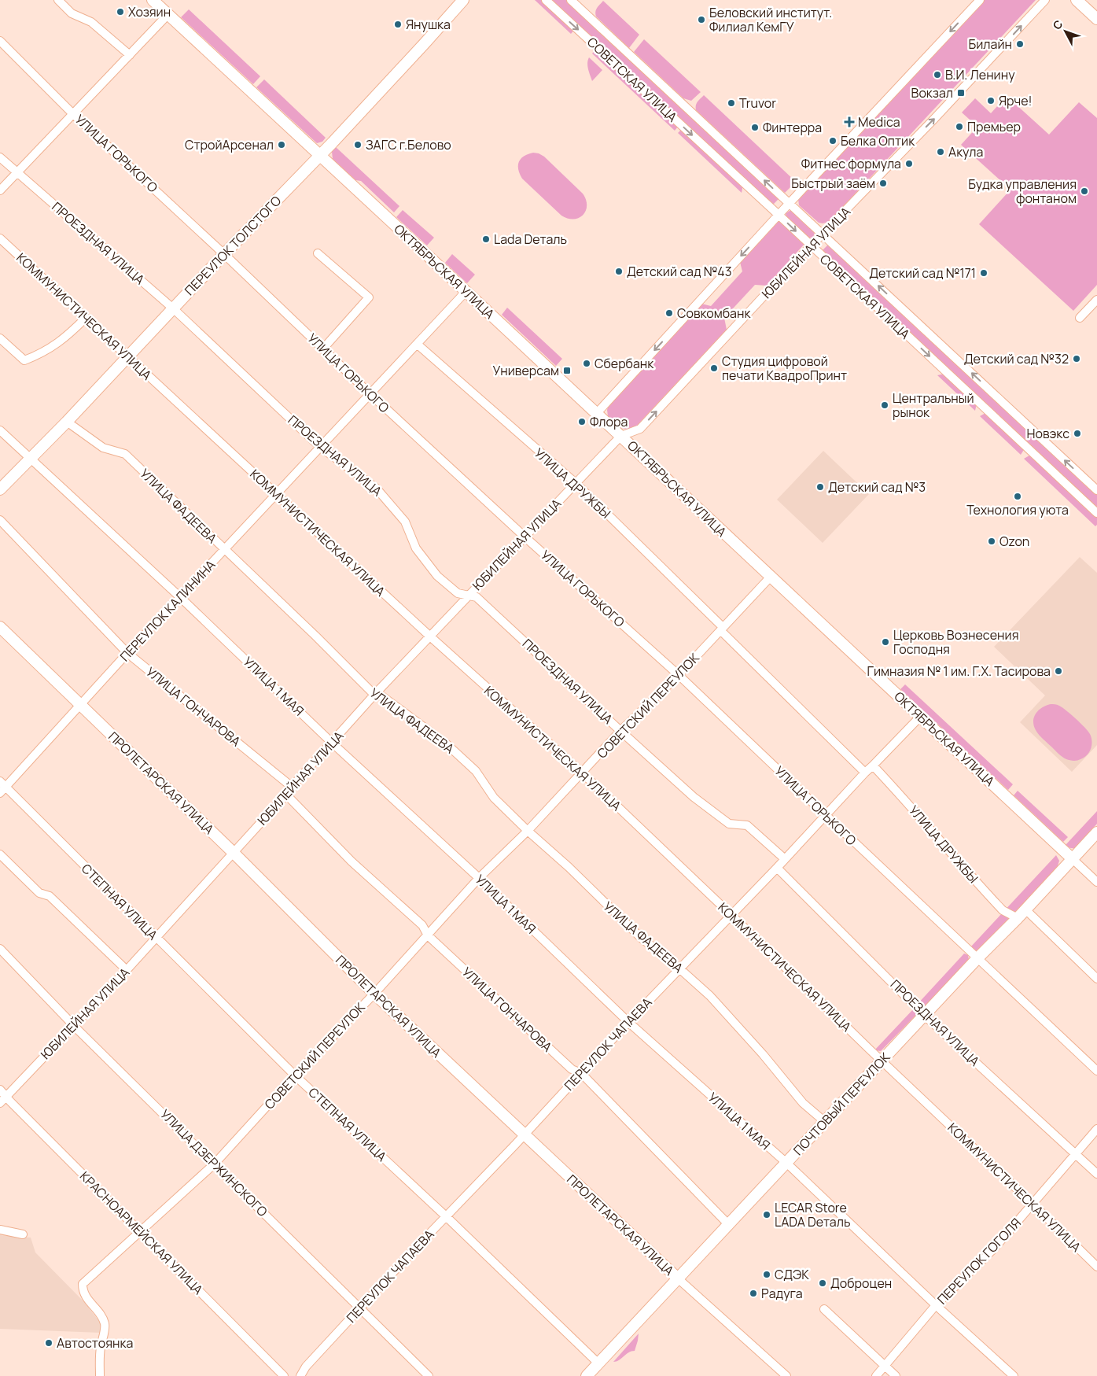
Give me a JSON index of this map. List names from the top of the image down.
{
  "streets": {
    "street": [
      "СОВЕТСКАЯ УЛИЦА",
      "УЛИЦА ГОРЬКОГО",
      "ПРОЕЗДНАЯ УЛИЦА",
      "ПЕРЕУЛОК ТОЛСТОГО",
      "ЮБИЛЕЙНАЯ УЛИЦА",
      "ОКТЯБРЬСКАЯ УЛИЦА",
      "КОММУНИСТИЧЕСКАЯ УЛИЦА",
      "УЛИЦА ДРУЖБЫ",
      "УЛИЦА ФАДЕЕВА",
      "ПЕРЕУЛОК КАЛИНИНА",
      "УЛИЦА 1 МАЯ",
      "СОВЕТСКИЙ ПЕРЕУЛОК",
      "УЛИЦА ГОНЧАРОВА",
      "ПРОЛЕТАРСКАЯ УЛИЦА",
      "СТЕПНАЯ УЛИЦА",
      "ПЕРЕУЛОК ЧАПАЕВА",
      "ПОЧТОВЫЙ ПЕРЕУЛОК",
      "УЛИЦА ДЗЕРЖИНСКОГО",
      "КРАСНОАРМЕЙСКАЯ УЛИЦА",
      "ПЕРЕУЛОК ГОГОЛЯ"
    ]
  },
  "crossings": [
    ["СОВЕТСКАЯ УЛИЦА", "ЮБИЛЕЙНАЯ УЛИЦА"],
    ["УЛИЦА ГОРЬКОГО", "ПЕРЕУЛОК ТОЛСТОГО"],
    ["УЛИЦА ГОРЬКОГО", "ЮБИЛЕЙНАЯ УЛИЦА"],
    ["УЛИЦА ГОРЬКОГО", "ПЕРЕУЛОК КАЛИНИНА"],
    ["УЛИЦА ГОРЬКОГО", "СОВЕТСКИЙ ПЕРЕУЛОК"],
    ["УЛИЦА ГОРЬКОГО", "ПЕРЕУЛОК ЧАПАЕВА"],
    ["УЛИЦА ГОРЬКОГО", "ПОЧТОВЫЙ ПЕРЕУЛОК"],
    ["ПРОЕЗДНАЯ УЛИЦА", "ПЕРЕУЛОК ТОЛСТОГО"],
    ["ПРОЕЗДНАЯ УЛИЦА", "ЮБИЛЕЙНАЯ УЛИЦА"],
    ["ПРОЕЗДНАЯ УЛИЦА", "ПЕРЕУЛОК КАЛИНИНА"],
    ["ПРОЕЗДНАЯ УЛИЦА", "СОВЕТСКИЙ ПЕРЕУЛОК"],
    ["ПРОЕЗДНАЯ УЛИЦА", "ПЕРЕУЛОК ЧАПАЕВА"],
    ["ПРОЕЗДНАЯ УЛИЦА", "ПОЧТОВЫЙ ПЕРЕУЛОК"],
    ["ПРОЕЗДНАЯ УЛИЦА", "ПЕРЕУЛОК ГОГОЛЯ"],
    ["ПЕРЕУЛОК ТОЛСТОГО", "ОКТЯБРЬСКАЯ УЛИЦА"],
    ["ПЕРЕУЛОК ТОЛСТОГО", "КОММУНИСТИЧЕСКАЯ УЛИЦА"],
    ["ПЕРЕУЛОК ТОЛСТОГО", "УЛИЦА ФАДЕЕВА"],
    ["ПЕРЕУЛОК ТОЛСТОГО", "УЛИЦА 1 МАЯ"],
    ["ЮБИЛЕЙНАЯ УЛИЦА", "ОКТЯБРЬСКАЯ УЛИЦА"],
    ["ЮБИЛЕЙНАЯ УЛИЦА", "КОММУНИСТИЧЕСКАЯ УЛИЦА"],
    ["ЮБИЛЕЙНАЯ УЛИЦА", "УЛИЦА ДРУЖБЫ"],
    ["ЮБИЛЕЙНАЯ УЛИЦА", "УЛИЦА ФАДЕЕВА"],
    ["ЮБИЛЕЙНАЯ УЛИЦА", "УЛИЦА 1 МАЯ"],
    ["ЮБИЛЕЙНАЯ УЛИЦА", "УЛИЦА ГОНЧАРОВА"],
    ["ЮБИЛЕЙНАЯ УЛИЦА", "ПРОЛЕТАРСКАЯ УЛИЦА"],
    ["ЮБИЛЕЙНАЯ УЛИЦА", "СТЕПНАЯ УЛИЦА"],
    ["ЮБИЛЕЙНАЯ УЛИЦА", "УЛИЦА ДЗЕРЖИНСКОГО"],
    ["ЮБИЛЕЙНАЯ УЛИЦА", "КРАСНОАРМЕЙСКАЯ УЛИЦА"],
    ["ОКТЯБРЬСКАЯ УЛИЦА", "ПЕРЕУЛОК КАЛИНИНА"],
    ["ОКТЯБРЬСКАЯ УЛИЦА", "СОВЕТСКИЙ ПЕРЕУЛОК"],
    ["ОКТЯБРЬСКАЯ УЛИЦА", "ПЕРЕУЛОК ЧАПАЕВА"],
    ["ОКТЯБРЬСКАЯ УЛИЦА", "ПОЧТОВЫЙ ПЕРЕУЛОК"],
    ["КОММУНИСТИЧЕСКАЯ УЛИЦА", "ПЕРЕУЛОК КАЛИНИНА"],
    ["КОММУНИСТИЧЕСКАЯ УЛИЦА", "СОВЕТСКИЙ ПЕРЕУЛОК"],
    ["КОММУНИСТИЧЕСКАЯ УЛИЦА", "ПЕРЕУЛОК ЧАПАЕВА"],
    ["КОММУНИСТИЧЕСКАЯ УЛИЦА", "ПОЧТОВЫЙ ПЕРЕУЛОК"],
    ["КОММУНИСТИЧЕСКАЯ УЛИЦА", "ПЕРЕУЛОК ГОГОЛЯ"],
    ["УЛИЦА ДРУЖБЫ", "ПЕРЕУЛОК КАЛИНИНА"],
    ["УЛИЦА ДРУЖБЫ", "СОВЕТСКИЙ ПЕРЕУЛОК"],
    ["УЛИЦА ДРУЖБЫ", "ПЕРЕУЛОК ЧАПАЕВА"],
    ["УЛИЦА ДРУЖБЫ", "ПОЧТОВЫЙ ПЕРЕУЛОК"],
    ["УЛИЦА ФАДЕЕВА", "ПЕРЕУЛОК КАЛИНИНА"],
    ["УЛИЦА ФАДЕЕВА", "СОВЕТСКИЙ ПЕРЕУЛОК"],
    ["УЛИЦА ФАДЕЕВА", "ПЕРЕУЛОК ЧАПАЕВА"],
    ["УЛИЦА ФАДЕЕВА", "ПОЧТОВЫЙ ПЕРЕУЛОК"],
    ["ПЕРЕУЛОК КАЛИНИНА", "УЛИЦА 1 МАЯ"],
    ["ПЕРЕУЛОК КАЛИНИНА", "УЛИЦА ГОНЧАРОВА"],
    ["ПЕРЕУЛОК КАЛИНИНА", "ПРОЛЕТАРСКАЯ УЛИЦА"],
    ["ПЕРЕУЛОК КАЛИНИНА", "СТЕПНАЯ УЛИЦА"],
    ["УЛИЦА 1 МАЯ", "СОВЕТСКИЙ ПЕРЕУЛОК"],
    ["УЛИЦА 1 МАЯ", "ПЕРЕУЛОК ЧАПАЕВА"],
    ["УЛИЦА 1 МАЯ", "ПОЧТОВЫЙ ПЕРЕУЛОК"],
    ["УЛИЦА 1 МАЯ", "ПЕРЕУЛОК ГОГОЛЯ"],
    ["СОВЕТСКИЙ ПЕРЕУЛОК", "УЛИЦА ГОНЧАРОВА"],
    ["СОВЕТСКИЙ ПЕРЕУЛОК", "ПРОЛЕТАРСКАЯ УЛИЦА"],
    ["СОВЕТСКИЙ ПЕРЕУЛОК", "СТЕПНАЯ УЛИЦА"],
    ["СОВЕТСКИЙ ПЕРЕУЛОК", "УЛИЦА ДЗЕРЖИНСКОГО"],
    ["СОВЕТСКИЙ ПЕРЕУЛОК", "КРАСНОАРМЕЙСКАЯ УЛИЦА"],
    ["УЛИЦА ГОНЧАРОВА", "ПЕРЕУЛОК ЧАПАЕВА"],
    ["УЛИЦА ГОНЧАРОВА", "ПОЧТОВЫЙ ПЕРЕУЛОК"],
    ["ПРОЛЕТАРСКАЯ УЛИЦА", "ПЕРЕУЛОК ЧАПАЕВА"],
    ["ПРОЛЕТАРСКАЯ УЛИЦА", "ПОЧТОВЫЙ ПЕРЕУЛОК"],
    ["СТЕПНАЯ УЛИЦА", "ПЕРЕУЛОК ЧАПАЕВА"],
    ["СТЕПНАЯ УЛИЦА", "ПОЧТОВЫЙ ПЕРЕУЛОК"],
    ["ПЕРЕУЛОК ЧАПАЕВА", "УЛИЦА ДЗЕРЖИНСКОГО"]
  ],
  "places": {
    "other": [
      "Хозяин",
      "Беловский институт. Филиал КемГУ",
      "Янушка",
      "Билайн",
      "В.И. Ленину",
      "Ярче!",
      "Truvor",
      "Премьер",
      "Финтерра",
      "Белка Оптик",
      "СтройАрсенал",
      "ЗАГС г.Белово",
      "Акула",
      "Фитнес формула",
      "Быстрый заём",
      "Будка управления фонтаном",
      "Lada Dеталь",
      "Детский сад №43",
      "Детский сад №171",
      "Совкомбанк",
      "Детский сад №32",
      "Сбербанк",
      "Студия цифровой печати КвадроПринт",
      "Центральный рынок",
      "Флора",
      "Новэкс",
      "Детский сад №3",
      "Технология уюта",
      "Ozon",
      "Церковь Вознесения Господня",
      "Гимназия № 1 им. Г.Х. Тасирова",
      "LECAR Store LADA Dеталь",
      "СДЭК",
      "Доброцен",
      "Радуга",
      "Автостоянка"
    ],
    "transit": ["Вокзал", "Универсам"],
    "health": ["Mеdica"]
  },
  "north": "top left"
}
